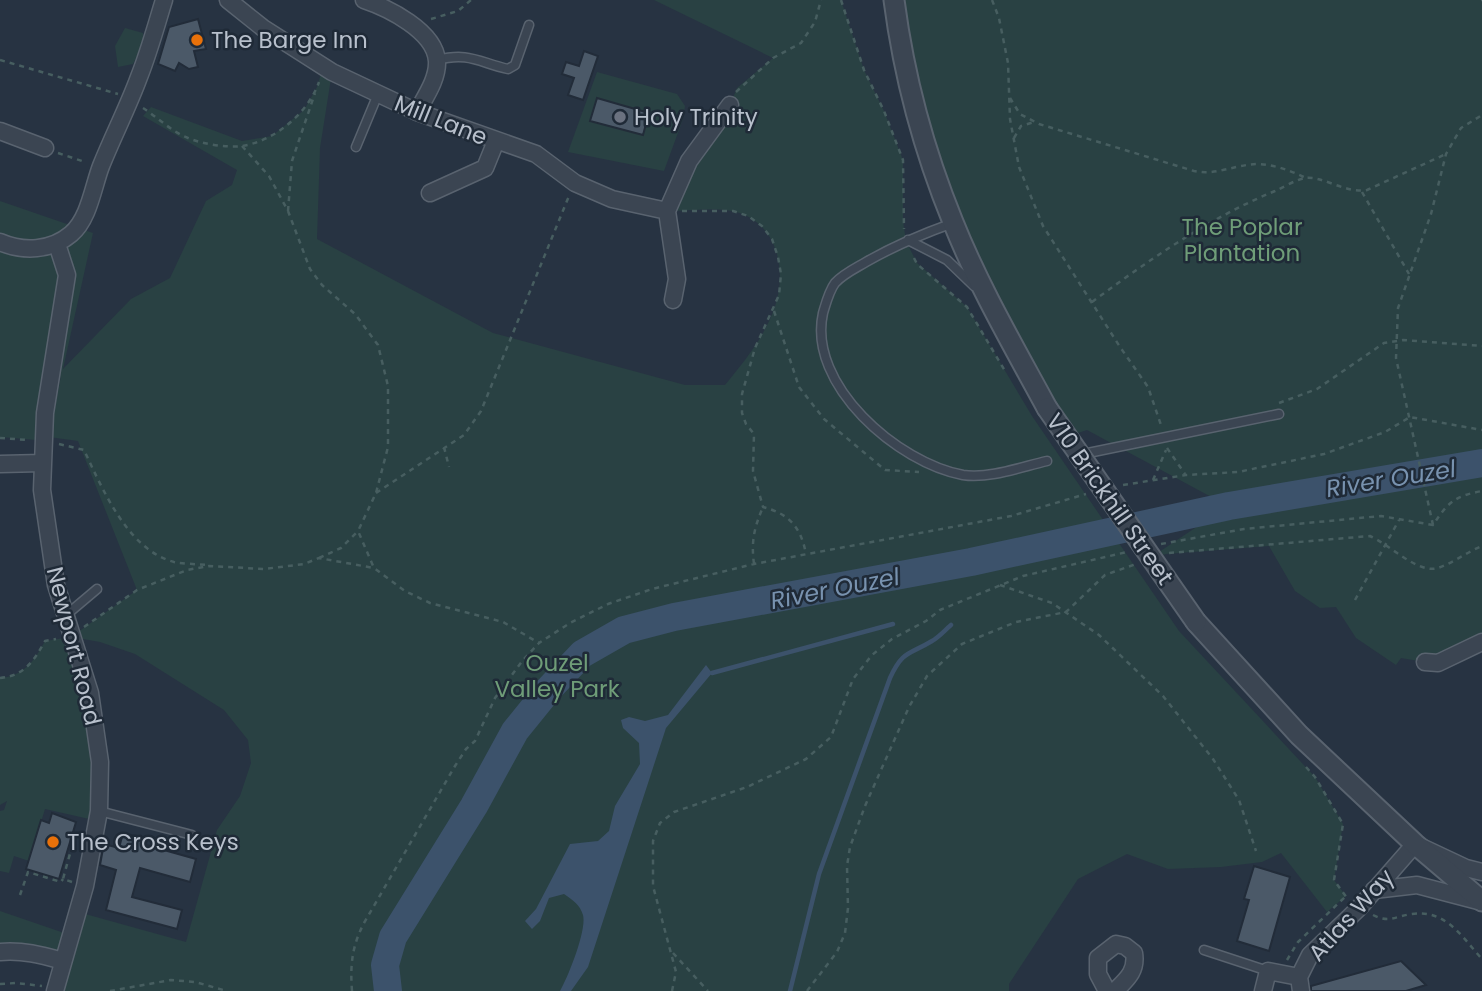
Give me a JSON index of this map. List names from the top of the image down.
{
  "streets": {
    "street": [
      "Mill Lane",
      "V10 Brickhill Street",
      "Newport Road",
      "Atlas Way"
    ]
  },
  "crossings": [
    ["V10 Brickhill Street", "Atlas Way"]
  ],
  "water": ["River Ouzel"],
  "parks": ["The Poplar Plantation", "Ouzel Valley Park"],
  "places": ["The Barge Inn", "Holy Trinity", "The Cross Keys"]
}
